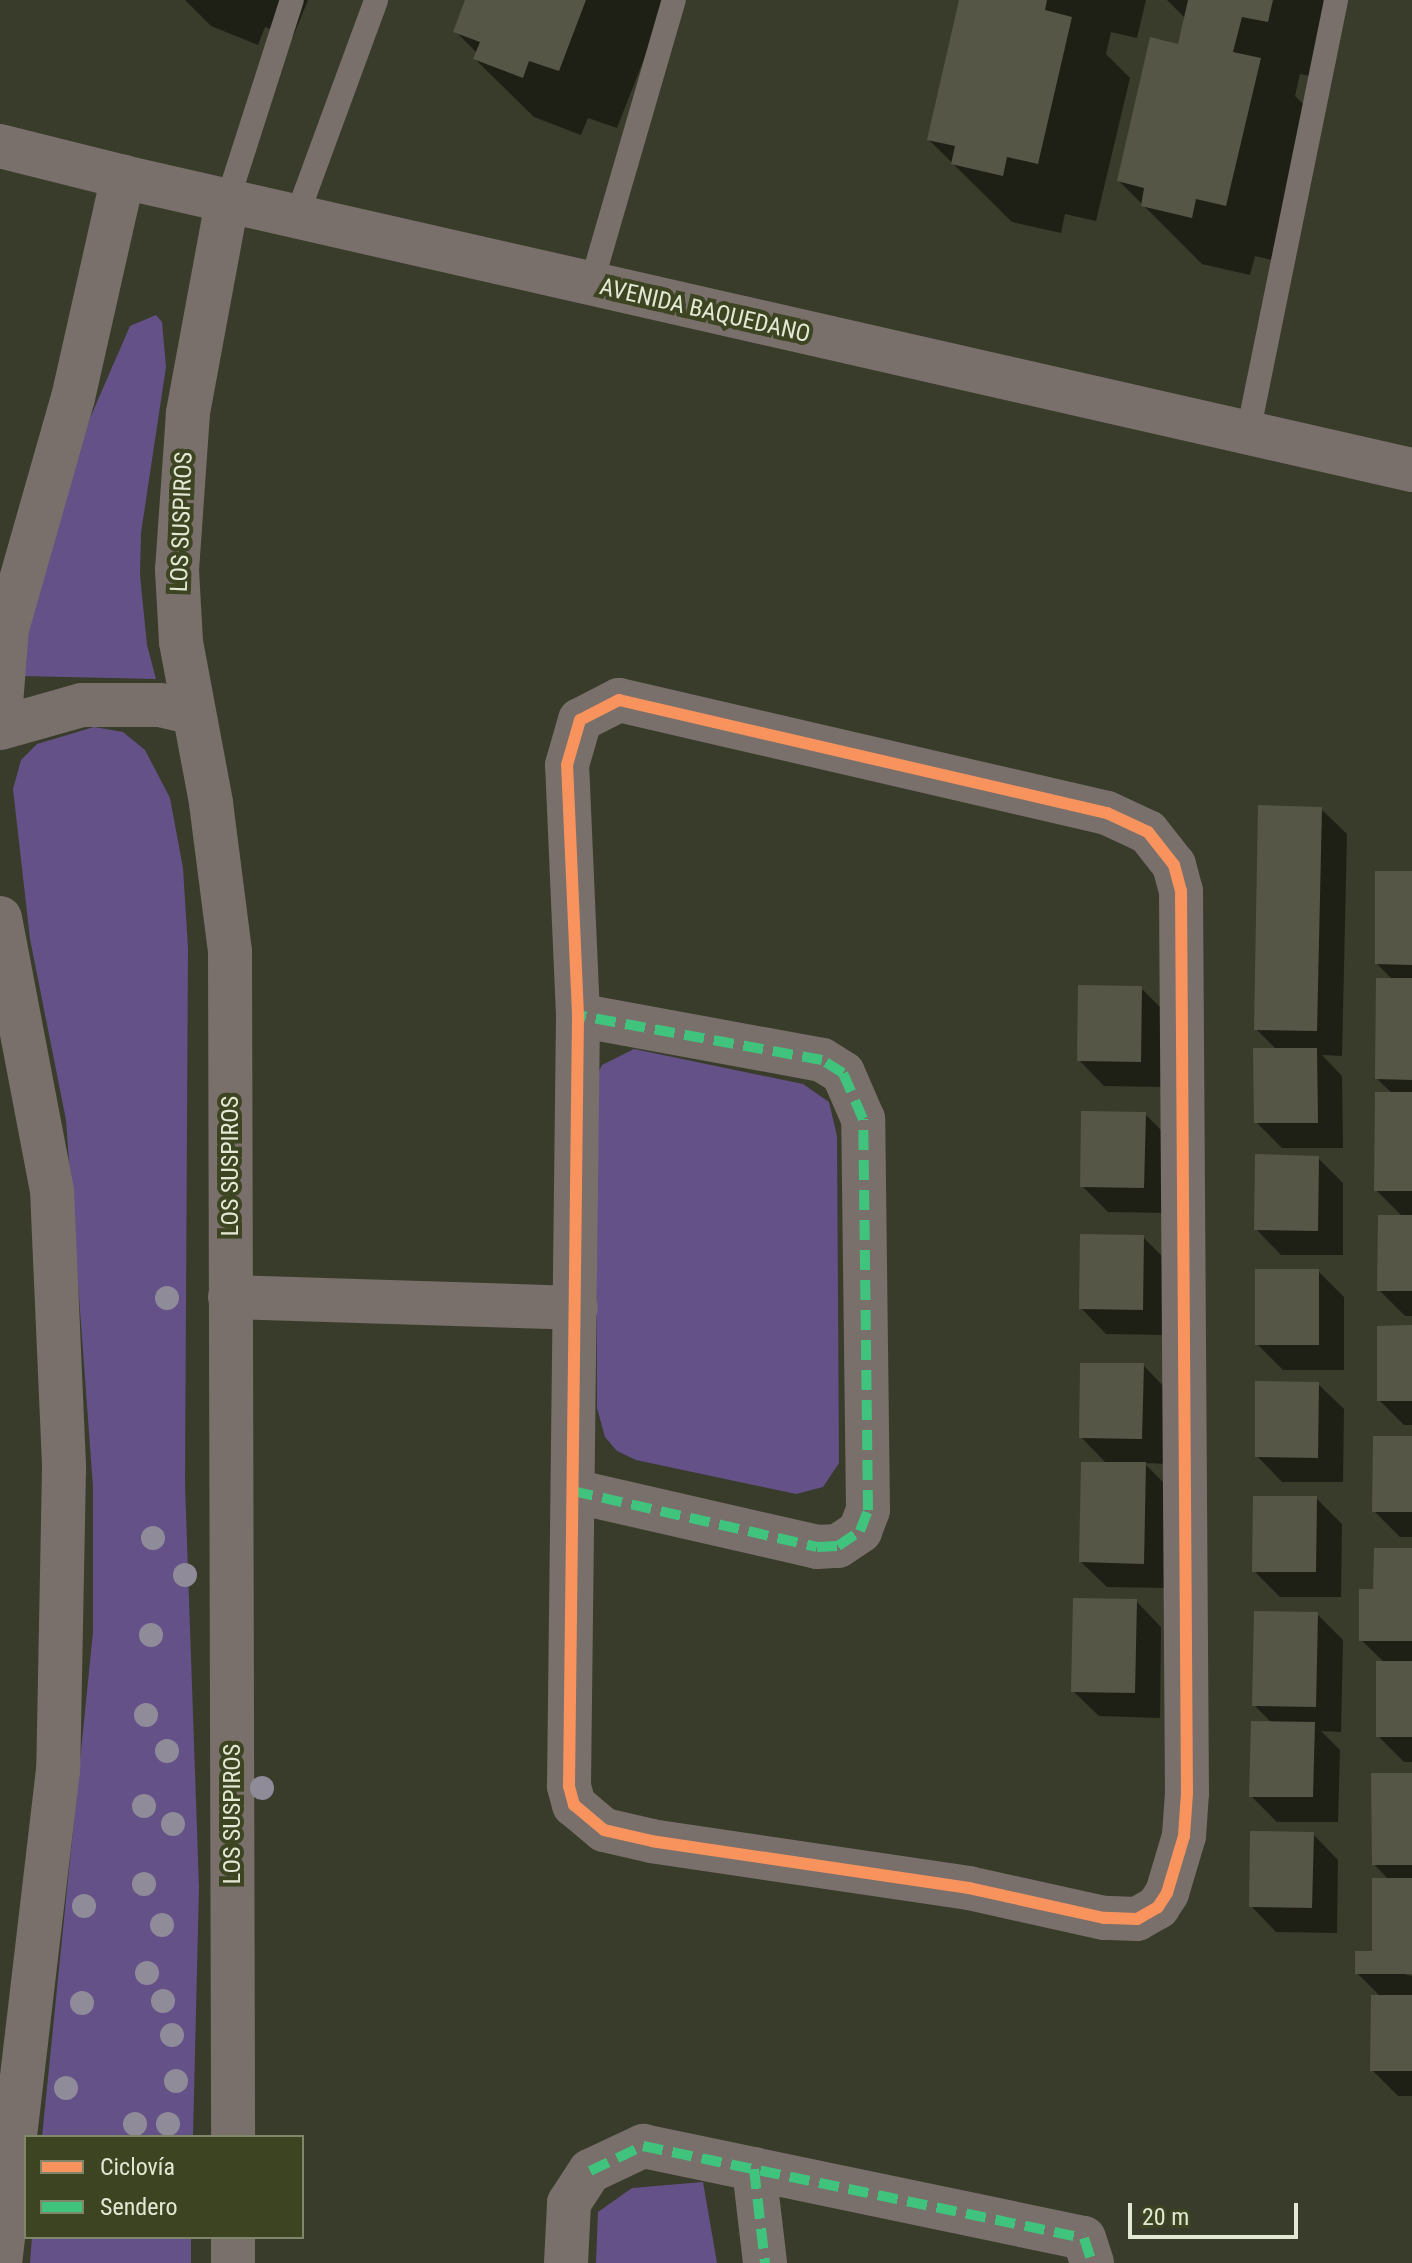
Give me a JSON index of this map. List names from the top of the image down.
{
  "streets": {
    "street": ["AVENIDA BAQUEDANO", "LOS SUSPIROS"]
  },
  "crossings": [
    ["AVENIDA BAQUEDANO", "LOS SUSPIROS"]
  ],
  "legend": ["Ciclovía", "Sendero"],
  "scale_bar": "20 m"
}
